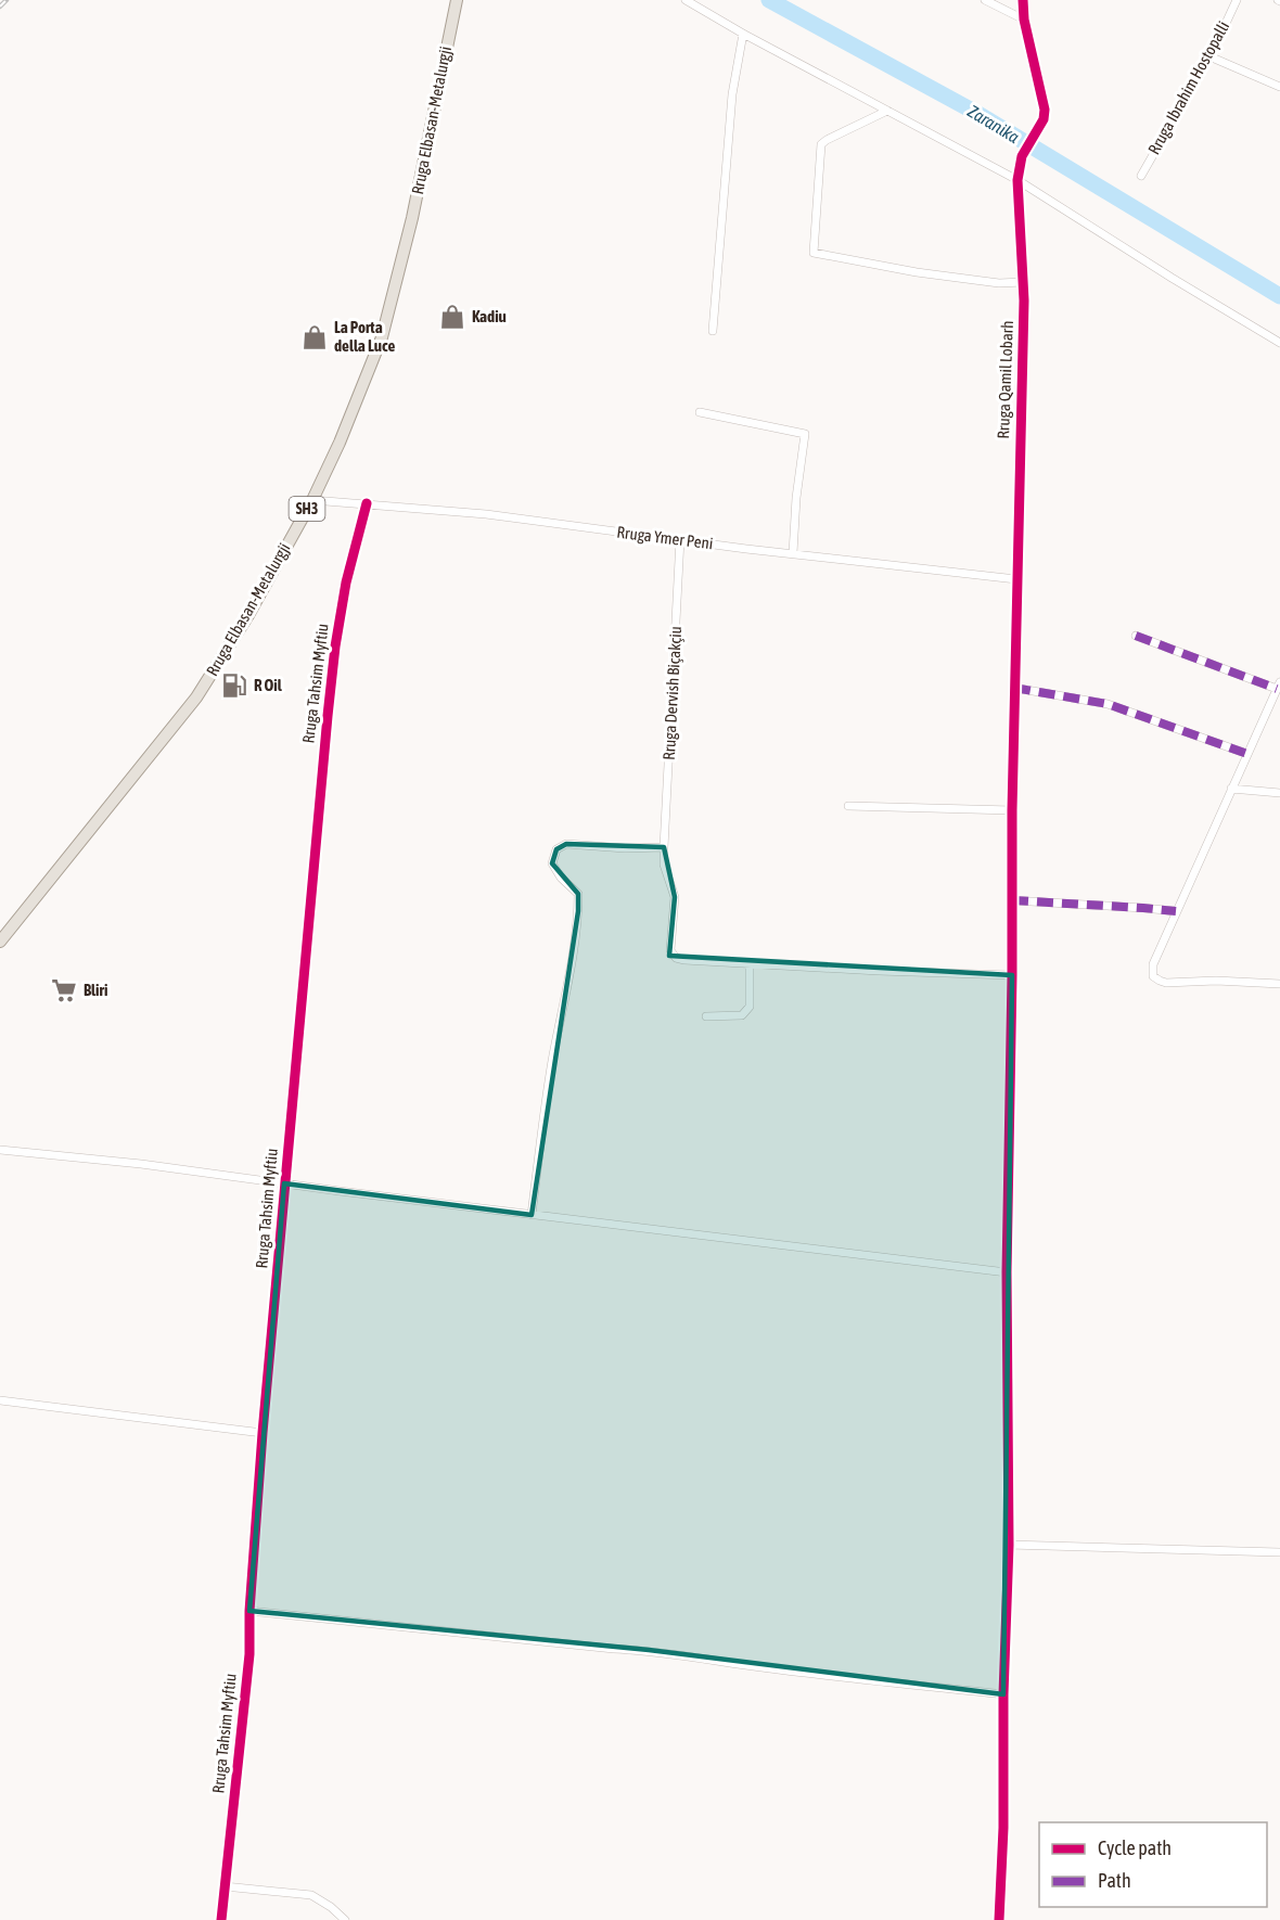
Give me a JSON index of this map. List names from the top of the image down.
{
  "streets": {
    "main road": ["Rruga Elbasan-Metalurgji", "SH3"],
    "street": [
      "Rruga Ibrahim Hostopalli",
      "Rruga Qamil Lobarh",
      "Rruga Ymer Peni",
      "Rruga Tahsim Myftiu",
      "Rruga Dervish Biçakçiu"
    ]
  },
  "crossings": [
    ["Rruga Elbasan-Metalurgji", "Rruga Ymer Peni"],
    ["Rruga Qamil Lobarh", "Rruga Ymer Peni"],
    ["Rruga Qamil Lobarh", "Rruga Dervish Biçakçiu"],
    ["Rruga Ymer Peni", "Rruga Tahsim Myftiu"],
    ["Rruga Ymer Peni", "Rruga Dervish Biçakçiu"]
  ],
  "water": ["Zaranika"],
  "places": {
    "shop": ["Kadiu", "La Porta della Luce"],
    "fuel station": ["R Oil"],
    "supermarket": ["Bliri"]
  },
  "legend": ["Cycle path", "Path"]
}
